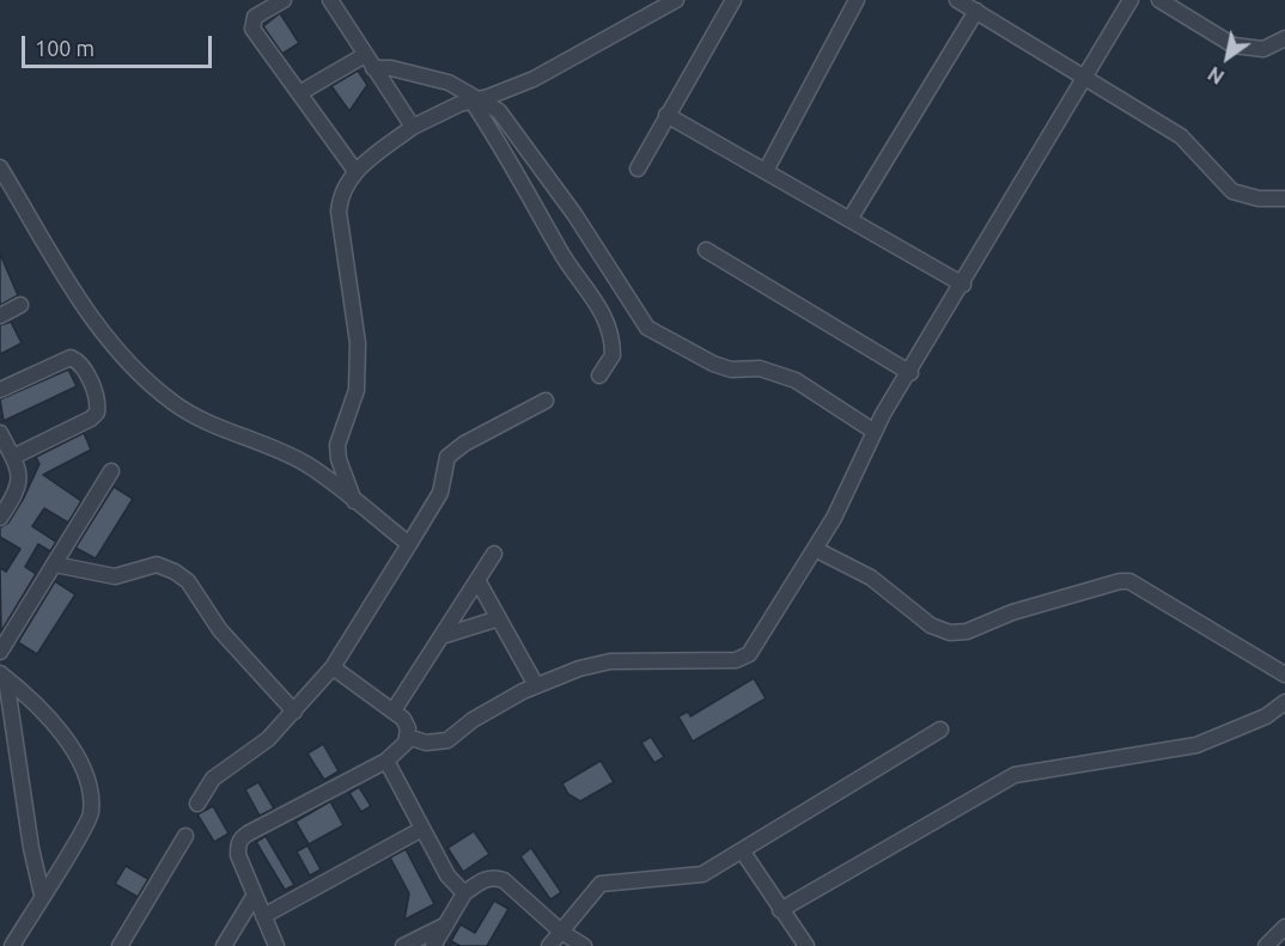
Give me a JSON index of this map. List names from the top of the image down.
{
  "scale_bar": "100 m",
  "north": "bottom left"
}
